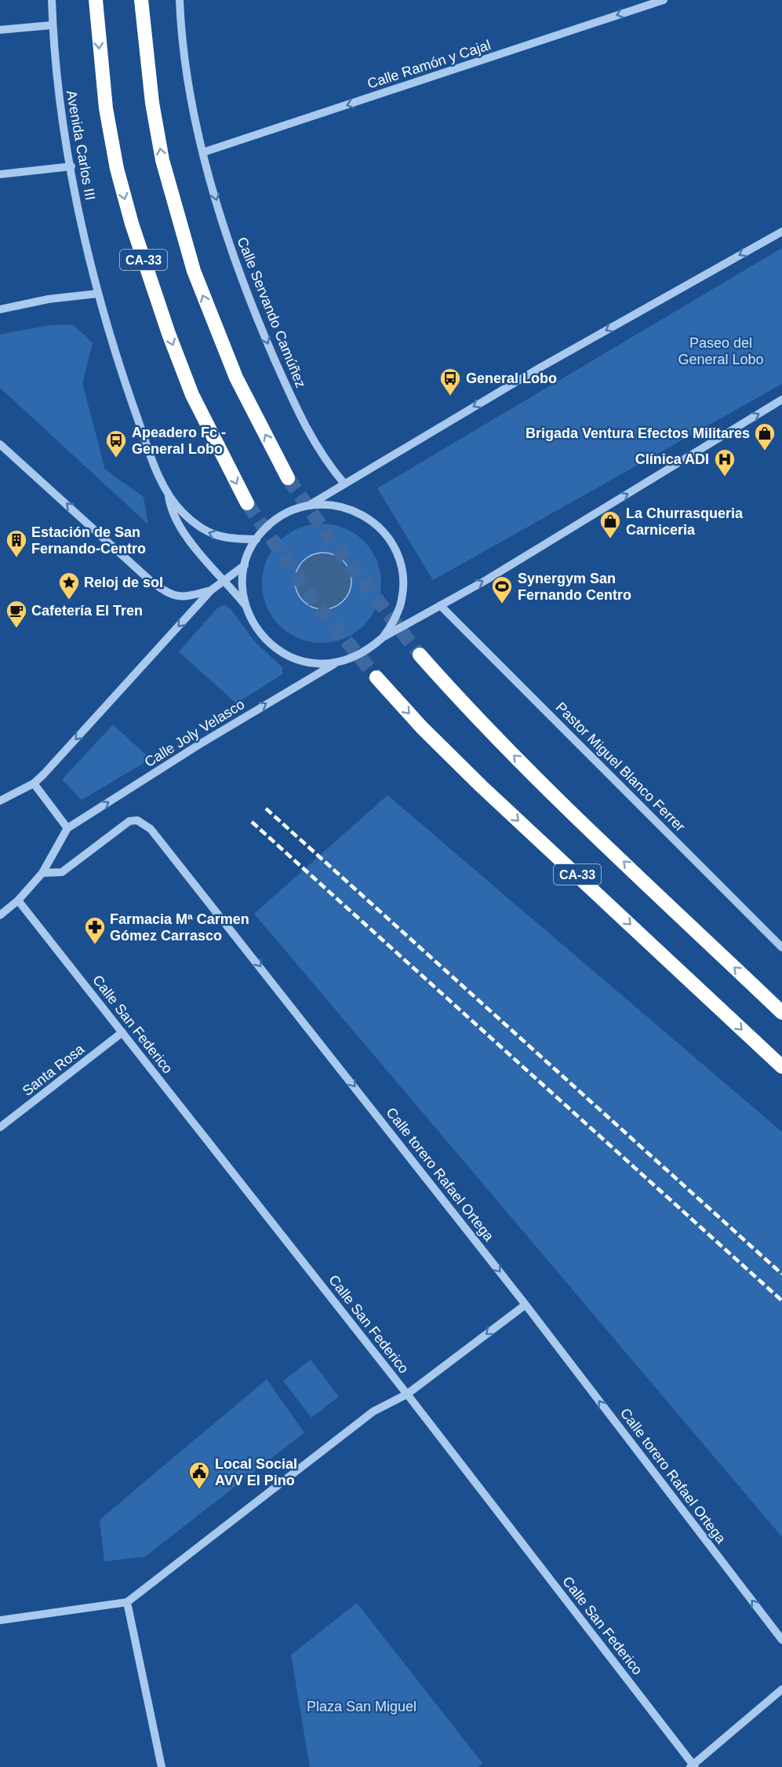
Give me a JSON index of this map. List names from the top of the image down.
{
  "streets": {
    "highway": ["CA-33"],
    "street": [
      "Calle Ramón y Cajal",
      "Avenida Carlos III",
      "Calle Servando Camúñez",
      "Calle Joly Velasco",
      "Pastor Miguel Blanco Ferrer",
      "Calle San Federico",
      "Santa Rosa",
      "Calle torero Rafael Ortega"
    ]
  },
  "crossings": [
    ["Calle Ramón y Cajal", "Calle Servando Camúñez"],
    ["Calle San Federico", "Santa Rosa"]
  ],
  "one_way": ["Calle Ramón y Cajal", "Calle Servando Camúñez", "Calle Joly Velasco"],
  "parks": ["Paseo del General Lobo", "Plaza San Miguel"],
  "places": {
    "bus stop": ["General Lobo", "Apeadero Fc - General Lobo"],
    "shop": ["Brigada Ventura Efectos Militares", "La Churrasqueria Carniceria"],
    "hospital": ["Clínica ADI"],
    "building": ["Estación de San Fernando-Centro"],
    "place": ["Reloj de sol"],
    "sports": ["Synergym San Fernando Centro"],
    "cafe": ["Cafetería El Tren"],
    "pharmacy": ["Farmacia Mª Carmen Gómez Carrasco"],
    "public building": ["Local Social AVV El Pino"]
  }
}
